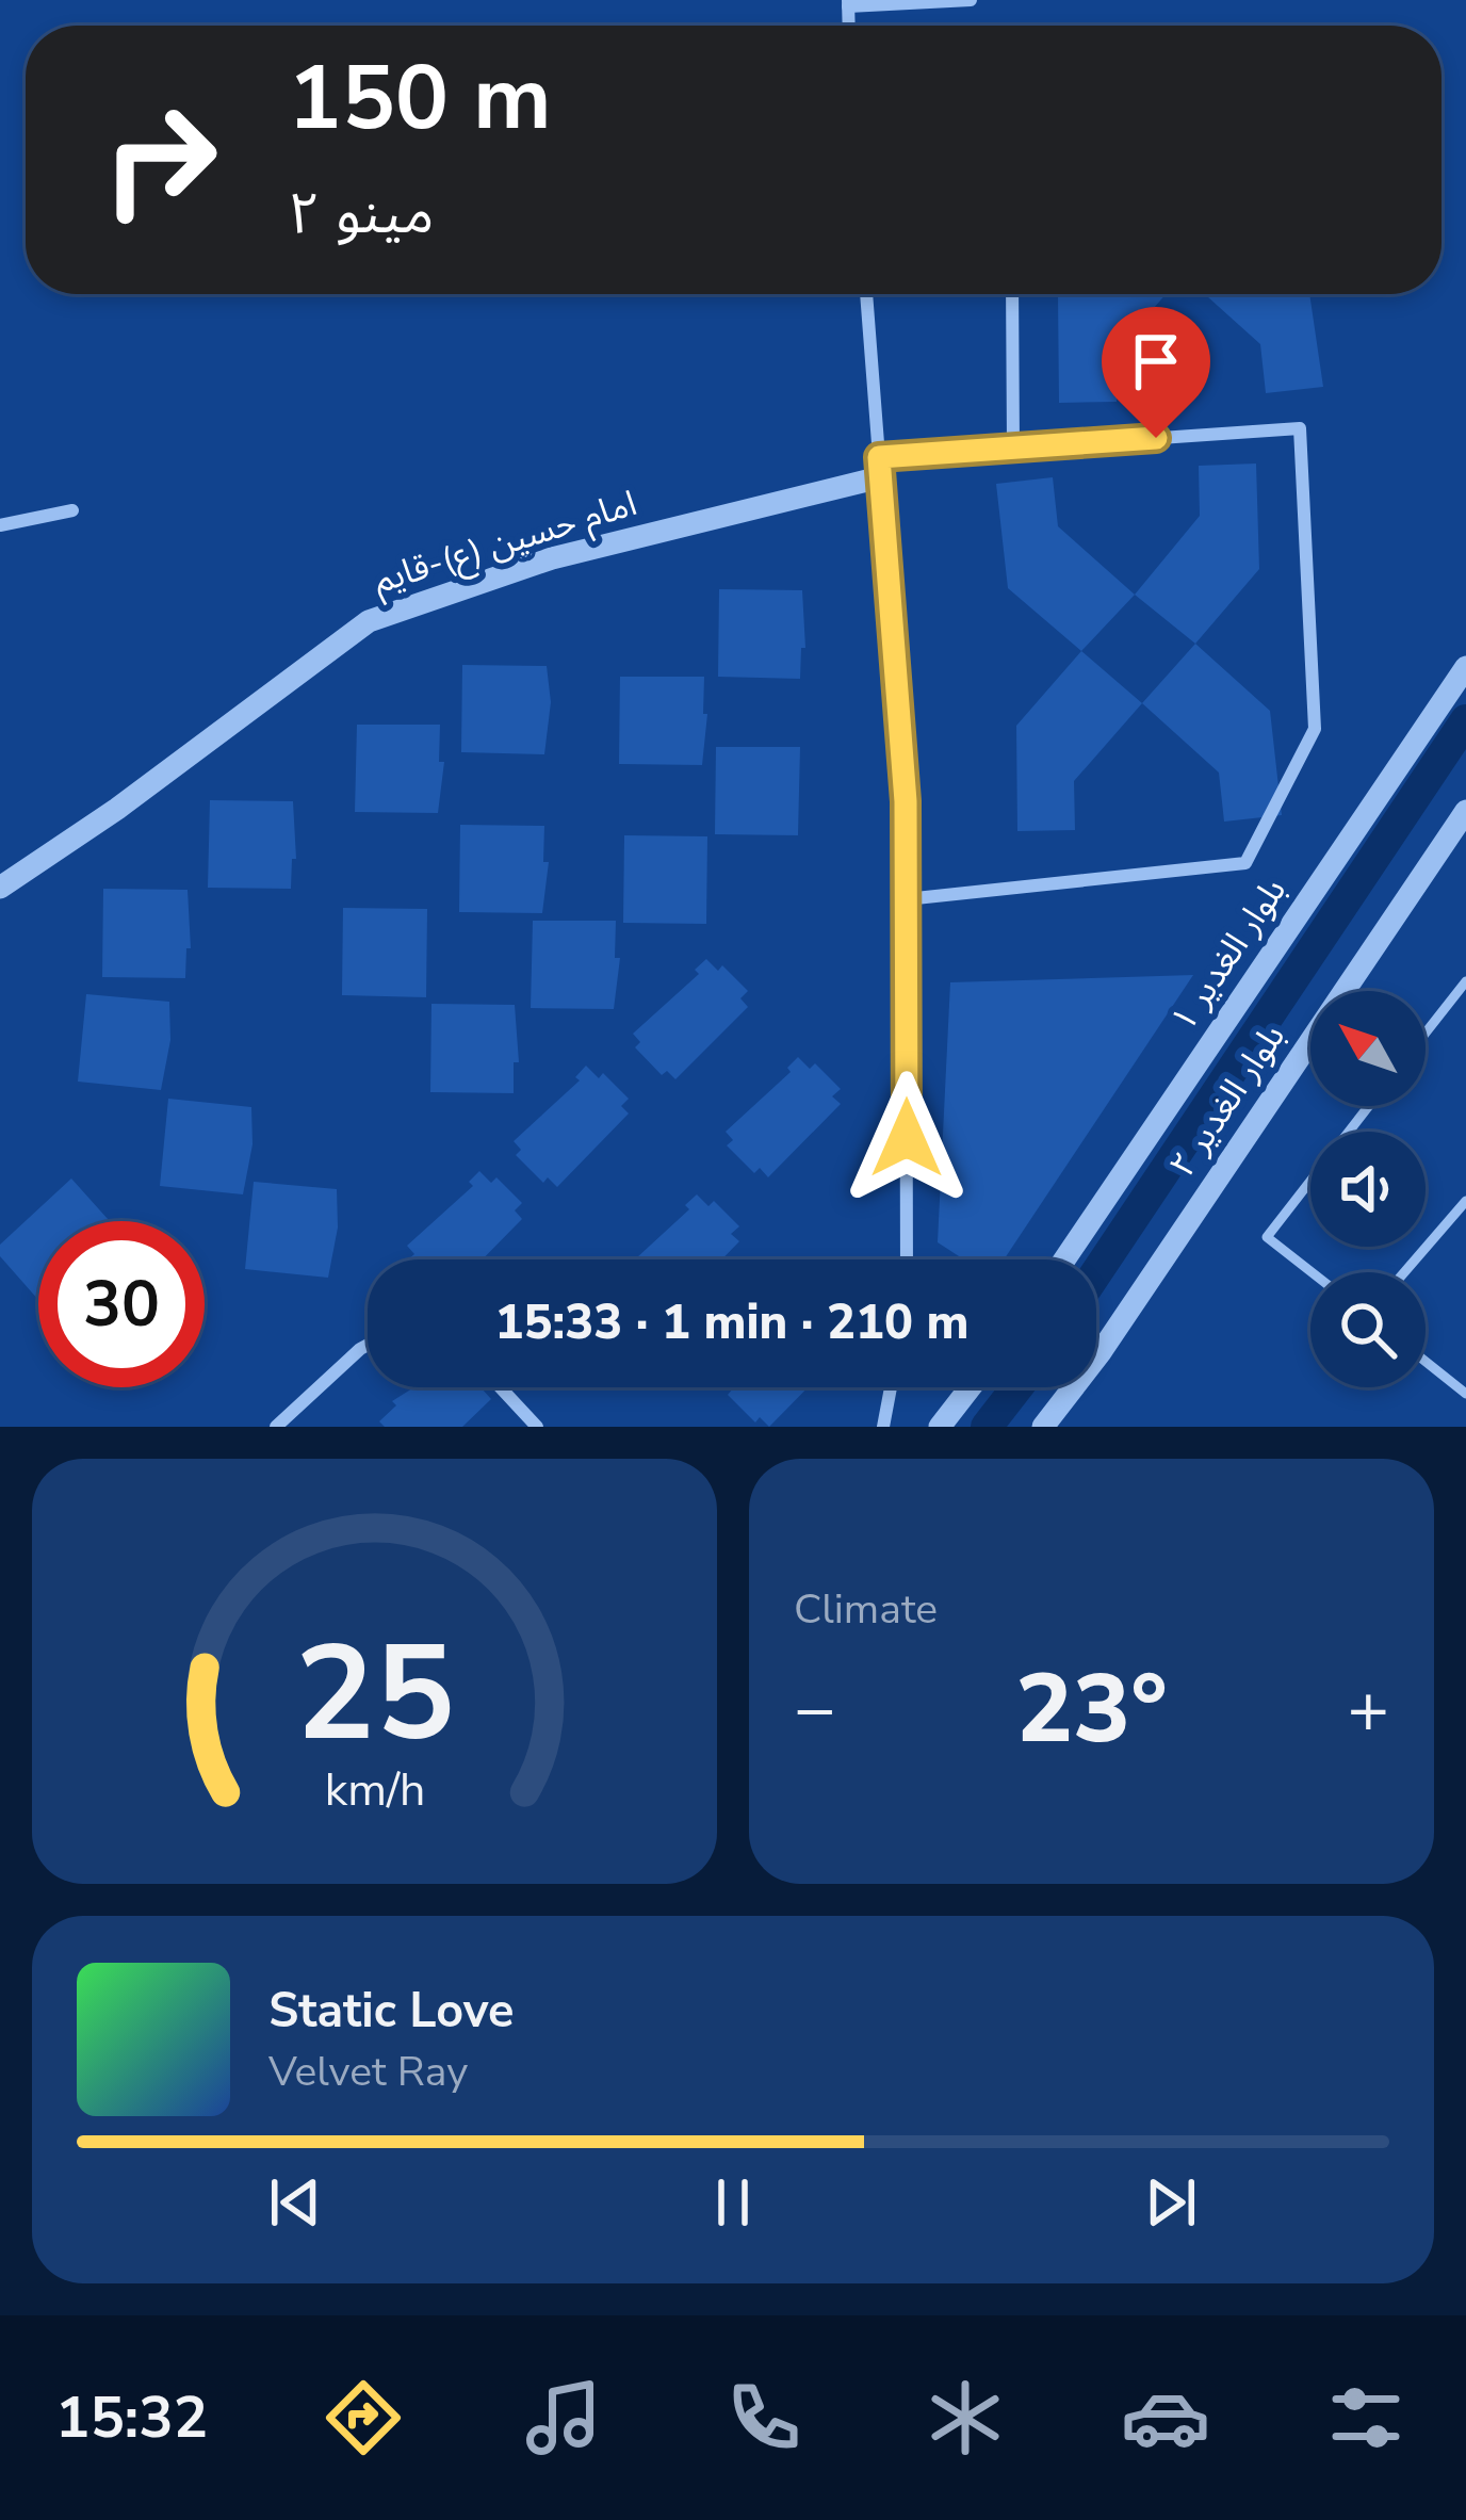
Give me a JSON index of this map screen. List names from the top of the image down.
{
  "streets": {
    "street": ["امام حسین (ع)-قایم", "بلوار الغدیر ۱", "بلوار الغدیر ۲"]
  },
  "north": "top left",
  "page": {
    "turn": ["150 m", "مینو ۲"],
    "limit": "30",
    "trip": "15:33 · 1 min · 210 m",
    "tile": "Climate",
    "heat": ["−", "23°", "+"],
    "song": ["Static Love", "Velvet Ray"],
    "tabs": "15:32",
    "gauge": ["25", "km/h"]
  }
}
